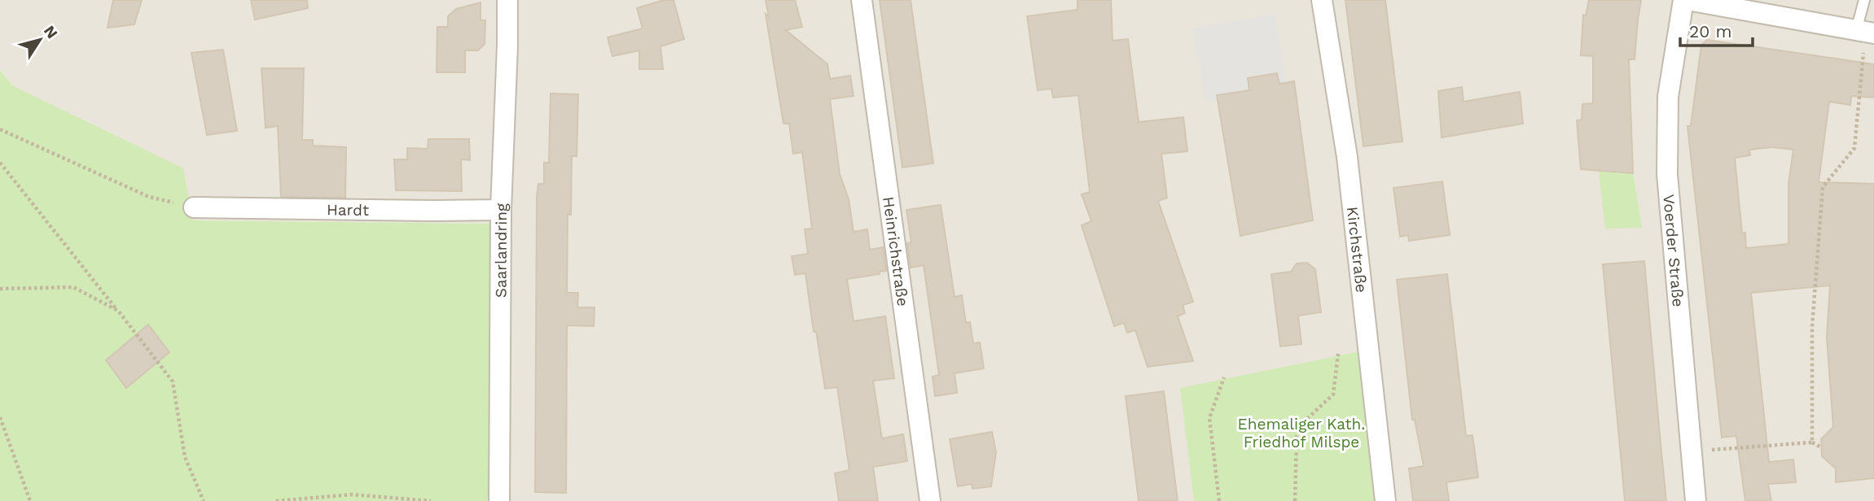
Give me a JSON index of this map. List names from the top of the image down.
{
  "streets": {
    "street": [
      "Hardt",
      "Kirchstraße",
      "Saarlandring",
      "Heinrichstraße",
      "Voerder Straße"
    ]
  },
  "crossings": [
    ["Hardt", "Saarlandring"]
  ],
  "parks": ["Ehemaliger Kath. Friedhof Milspe"],
  "scale_bar": "20 m",
  "north": "top right"
}
